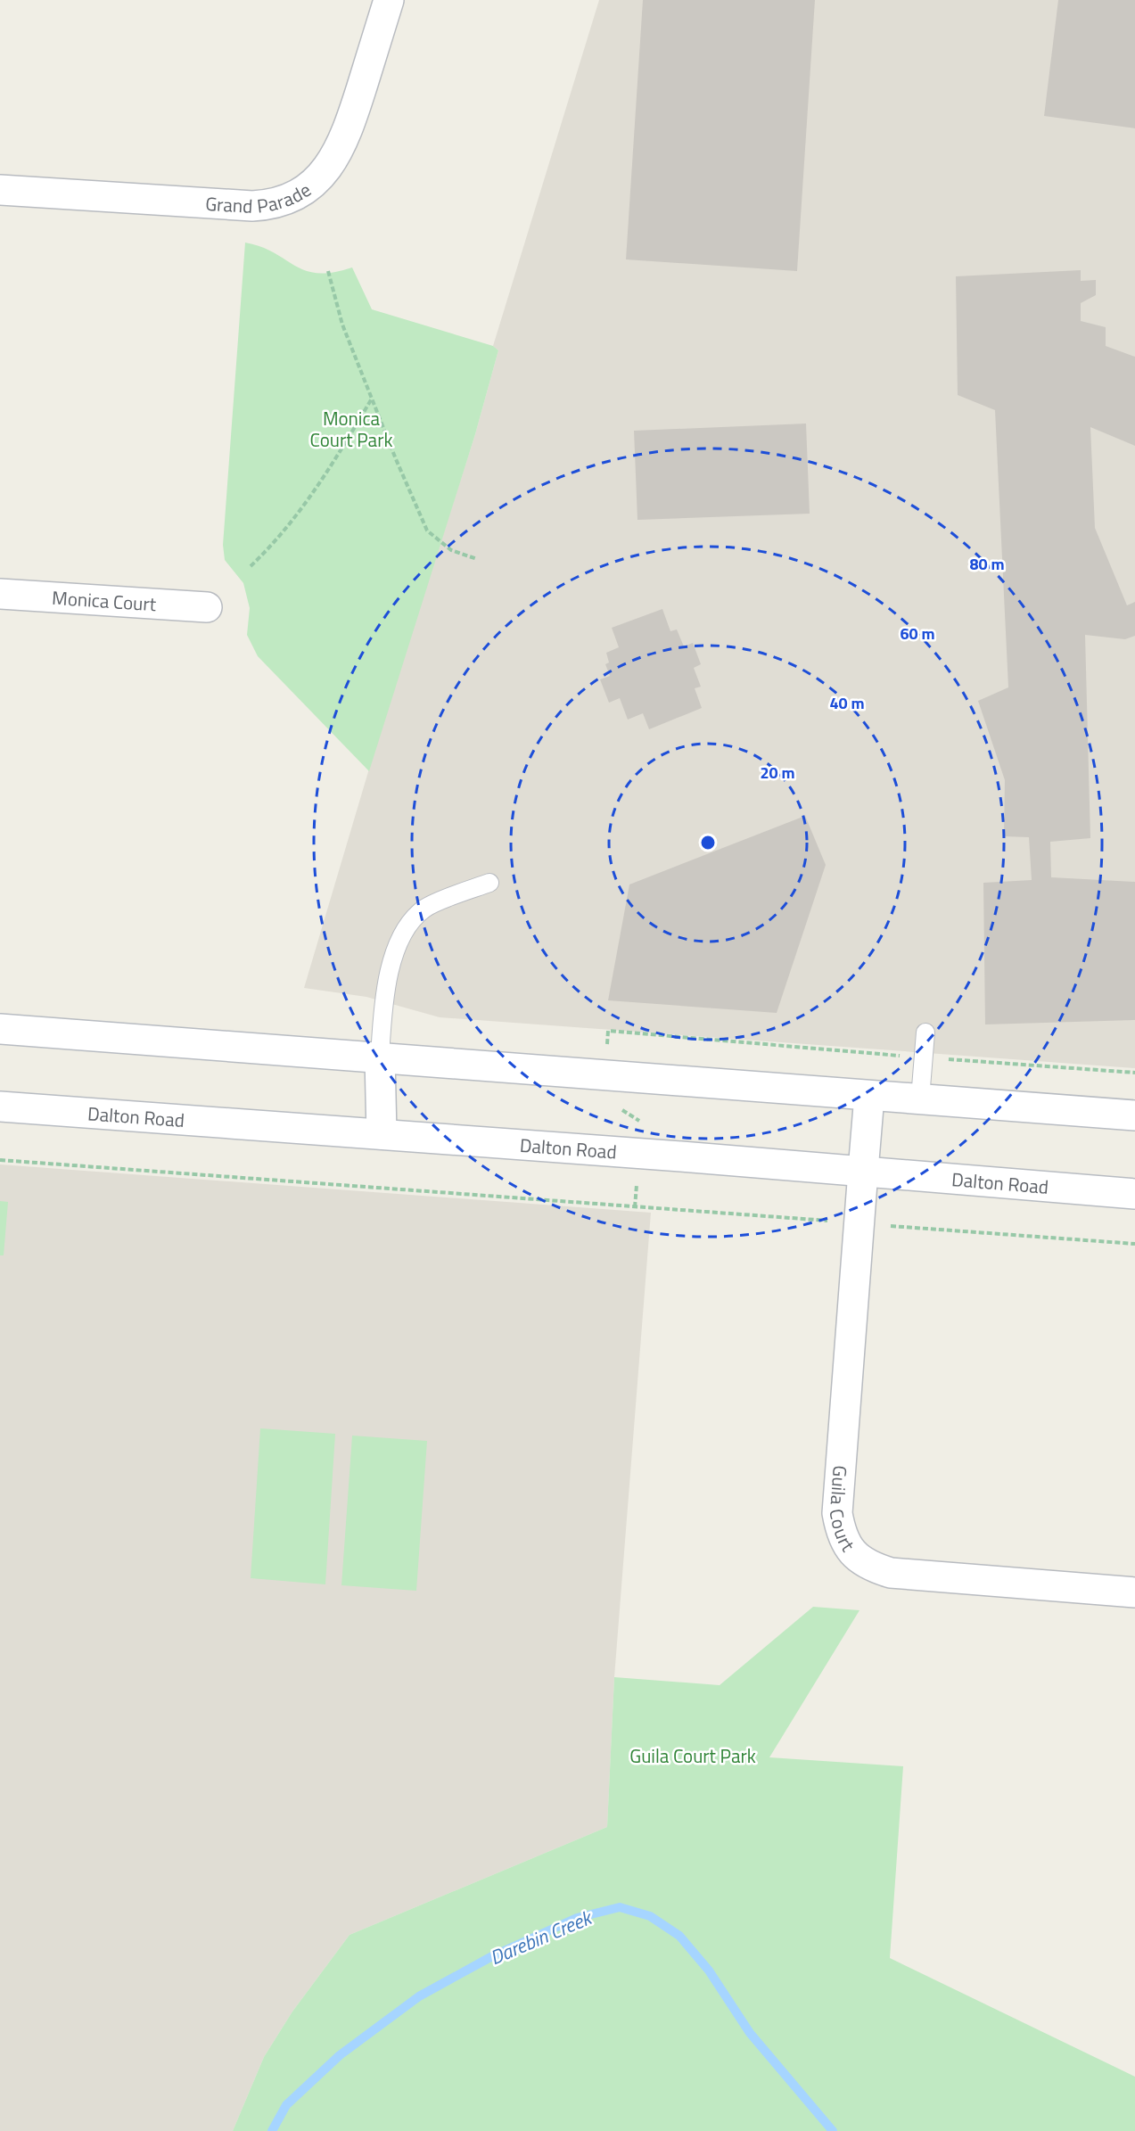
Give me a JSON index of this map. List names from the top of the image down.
{
  "streets": {
    "main road": [
      "Grand Parade",
      "Monica Court",
      "Dalton Road",
      "Guila Court"
    ]
  },
  "crossings": [
    ["Dalton Road", "Guila Court"]
  ],
  "water": ["Darebin Creek"],
  "parks": ["Monica Court Park", "Guila Court Park"],
  "rings": [
    "80 m",
    "60 m",
    "40 m",
    "20 m"
  ]
}
